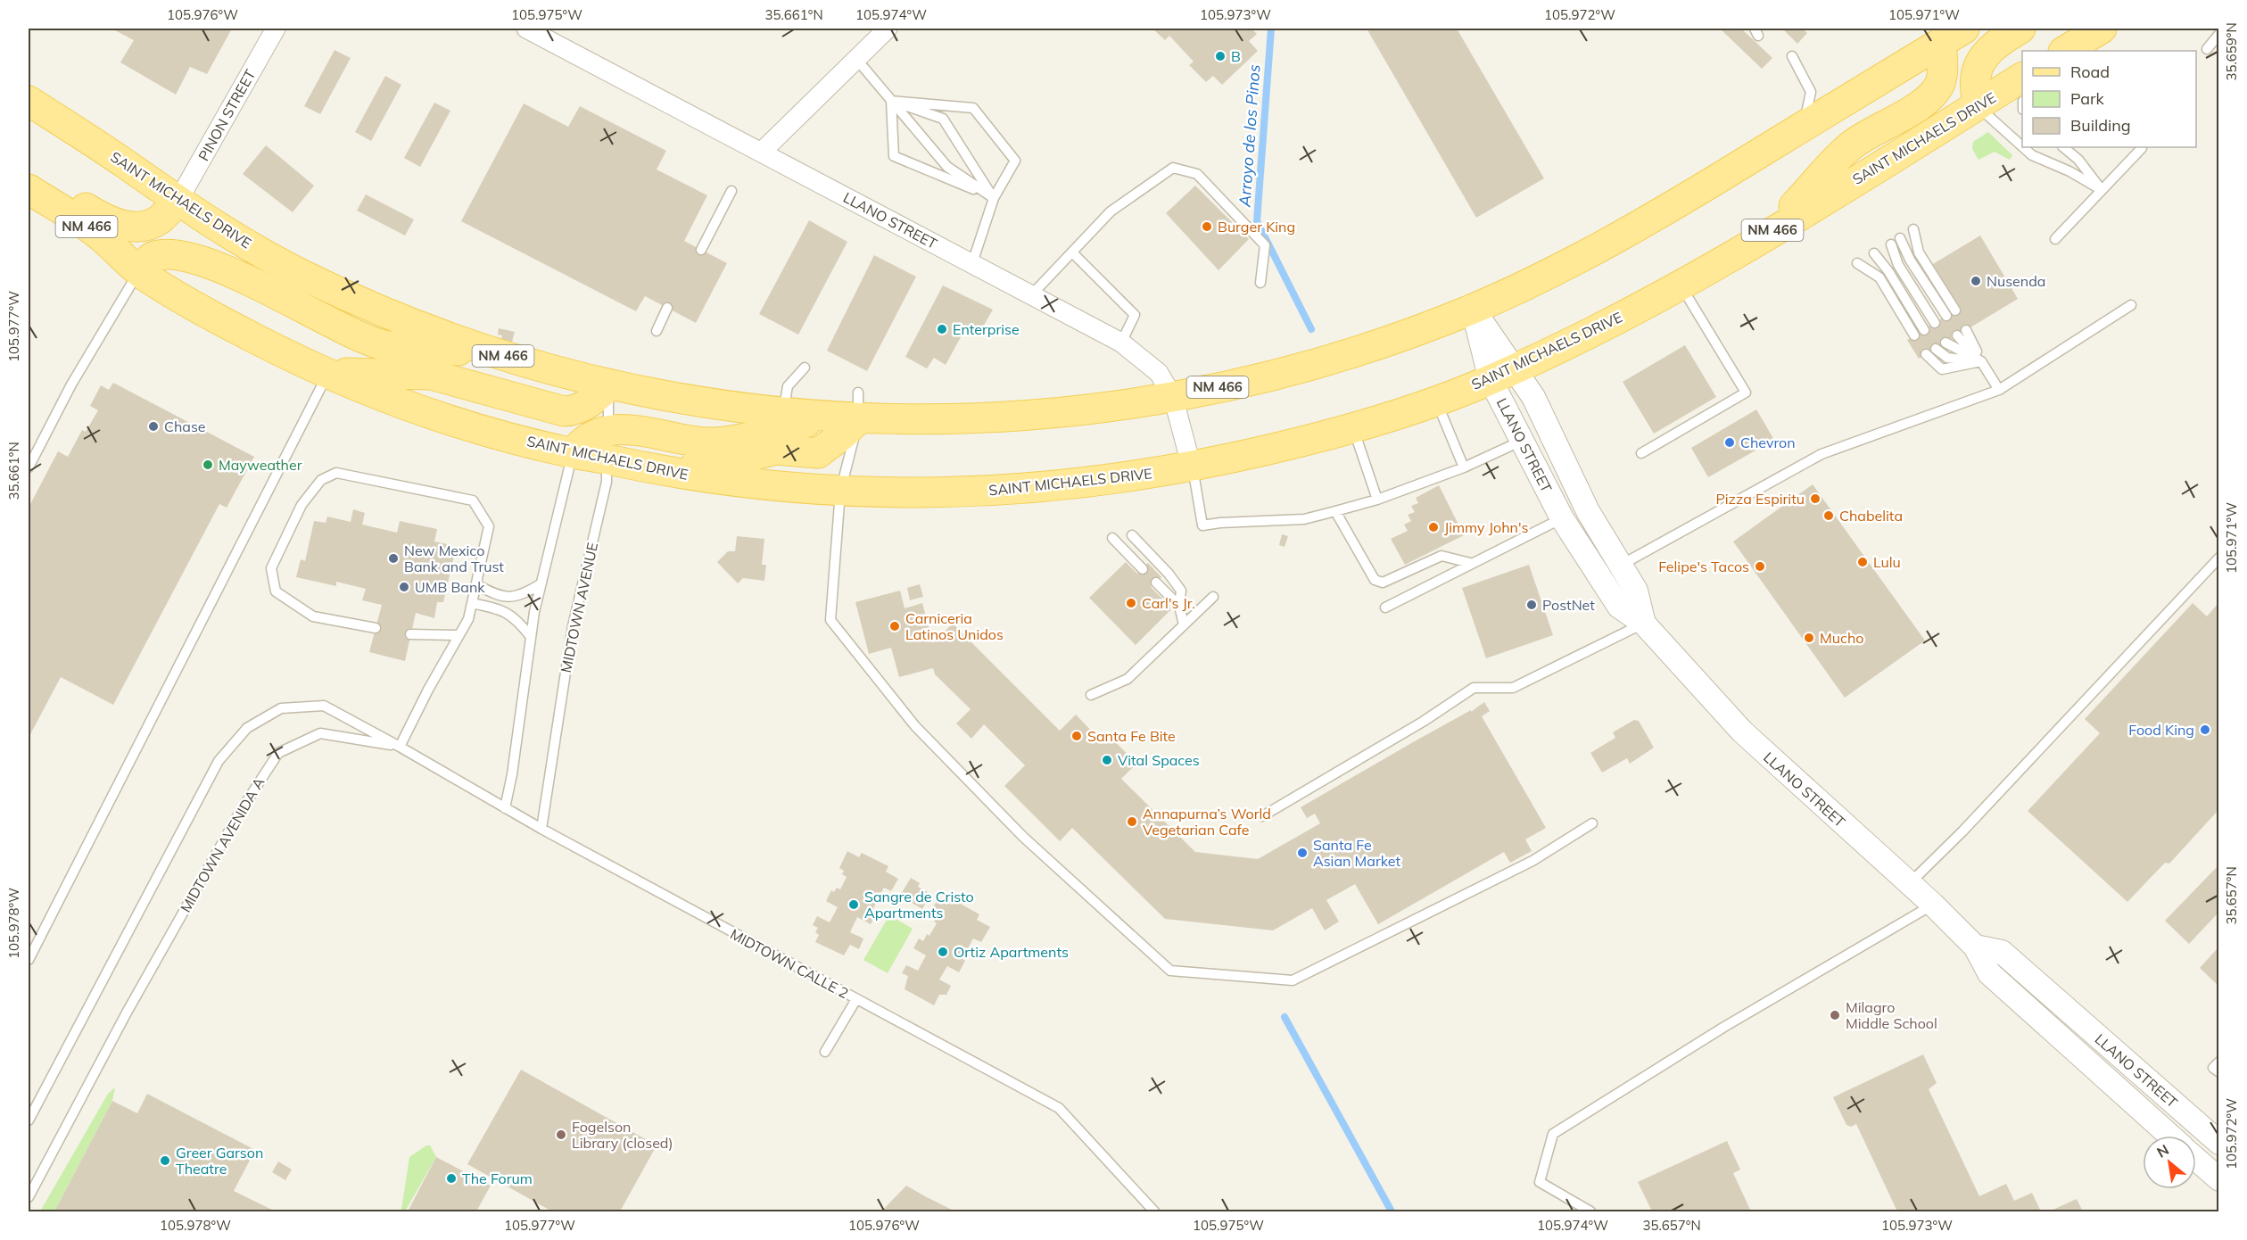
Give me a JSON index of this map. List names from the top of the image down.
{
  "streets": {
    "main road": ["SAINT MICHAELS DRIVE", "NM 466"],
    "street": ["PINON STREET", "LLANO STREET"],
    "lane": ["MIDTOWN AVENUE", "MIDTOWN AVENIDA A", "MIDTOWN CALLE 2"]
  },
  "crossings": [
    ["PINON STREET", "SAINT MICHAELS DRIVE"],
    ["SAINT MICHAELS DRIVE", "LLANO STREET"],
    ["SAINT MICHAELS DRIVE", "MIDTOWN AVENUE"],
    ["MIDTOWN AVENUE", "MIDTOWN CALLE 2"],
    ["MIDTOWN AVENIDA A", "MIDTOWN CALLE 2"]
  ],
  "water": ["Arroyo de los Pinos"],
  "places": [
    "B",
    "Burger King",
    "Nusenda",
    "Enterprise",
    "Chase",
    "Chevron",
    "Mayweather",
    "Pizza Espiritu",
    "Chabelita",
    "Jimmy John's",
    "New Mexico Bank and Trust",
    "Lulu",
    "Felipe's Tacos",
    "UMB Bank",
    "Carl's Jr.",
    "PostNet",
    "Carniceria Latinos Unidos",
    "Mucho",
    "Food King",
    "Santa Fe Bite",
    "Vital Spaces",
    "Annapurna’s World Vegetarian Cafe",
    "Santa Fe Asian Market",
    "Sangre de Cristo Apartments",
    "Ortiz Apartments",
    "Milagro Middle School",
    "Fogelson Library (closed)",
    "Greer Garson Theatre",
    "The Forum"
  ],
  "legend": ["Road", "Park", "Building"],
  "north": "top left",
  "coordinates": [
    "105.976°W",
    "105.975°W",
    "35.661°N",
    "105.974°W",
    "105.973°W",
    "105.972°W",
    "105.971°W",
    "35.659°N",
    "105.977°W",
    "35.657°N",
    "105.978°W"
  ]
}
